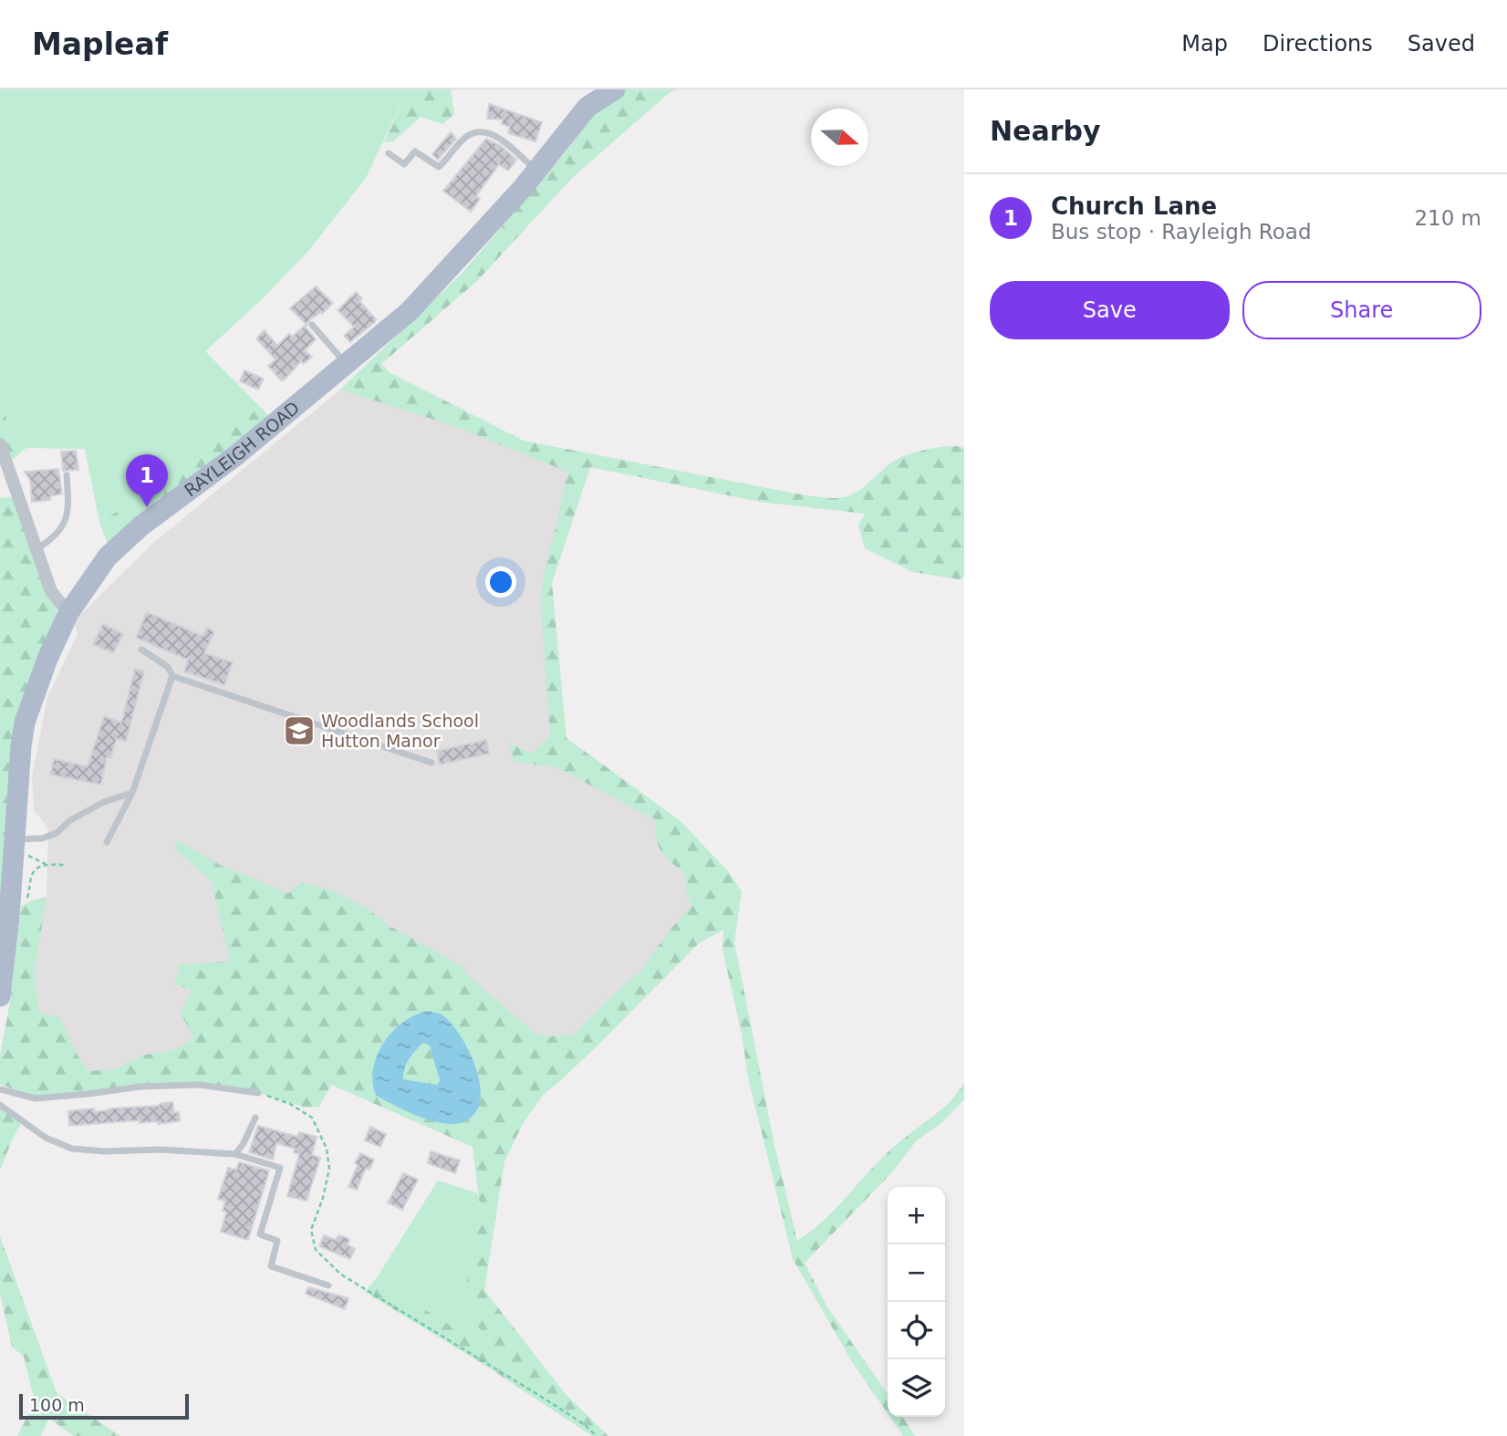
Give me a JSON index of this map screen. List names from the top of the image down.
{
  "streets": {
    "main road": ["RAYLEIGH ROAD"]
  },
  "places": {
    "school or university": ["Woodlands School Hutton Manor"]
  },
  "scale_bar": "100 m",
  "north": "right",
  "page": {
    "header": "Mapleaf",
    "nav": ["Map", "Directions", "Saved"],
    "heading": "Nearby",
    "list": [
      {
        "mark": "1",
        "name": "Church Lane",
        "note": "Bus stop · Rayleigh Road",
        "value": "210 m"
      }
    ],
    "buttons": ["Save", "Share"],
    "pins": "1",
    "map_buttons": ["+", "−"],
    "scale": "100 m"
  }
}
